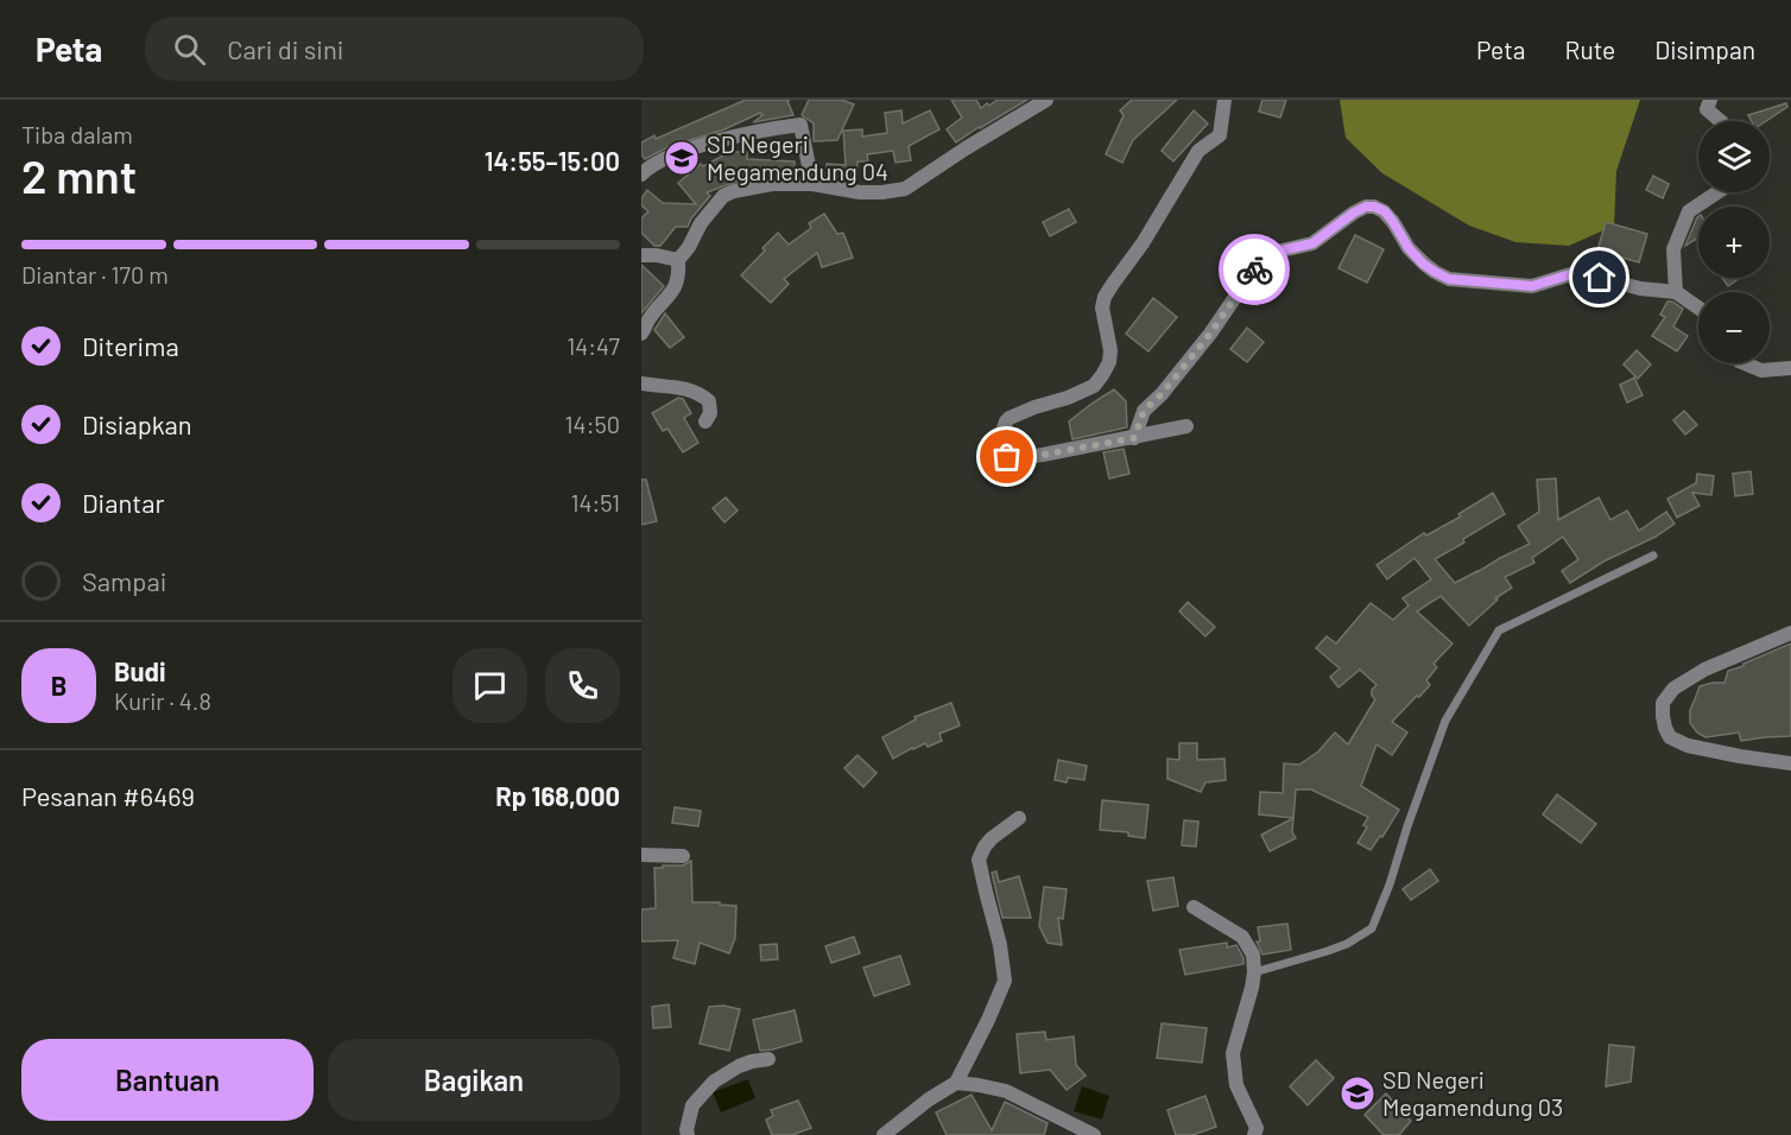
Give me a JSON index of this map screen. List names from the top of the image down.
{
  "places": {
    "school or university": ["SD Negeri Megamendung 04", "SD Negeri Megamendung 03"]
  },
  "page": {
    "header": "Peta",
    "search": "Cari di sini",
    "nav": ["Peta", "Rute", "Disimpan"],
    "heading": ["2 mnt", "Tiba dalam", "14:55–15:00"],
    "panel": [
      "Budi",
      "Kurir · 4.8",
      "Pesanan #6469",
      "Rp 168,000"
    ],
    "map_buttons": ["+", "−"],
    "bar": "Diantar · 170 m",
    "list": [
      ["Diterima", "14:47"],
      ["Disiapkan", "14:50"],
      ["Diantar", "14:51"],
      "Sampai"
    ],
    "round": "B",
    "buttons": ["Bantuan", "Bagikan"]
  }
}
